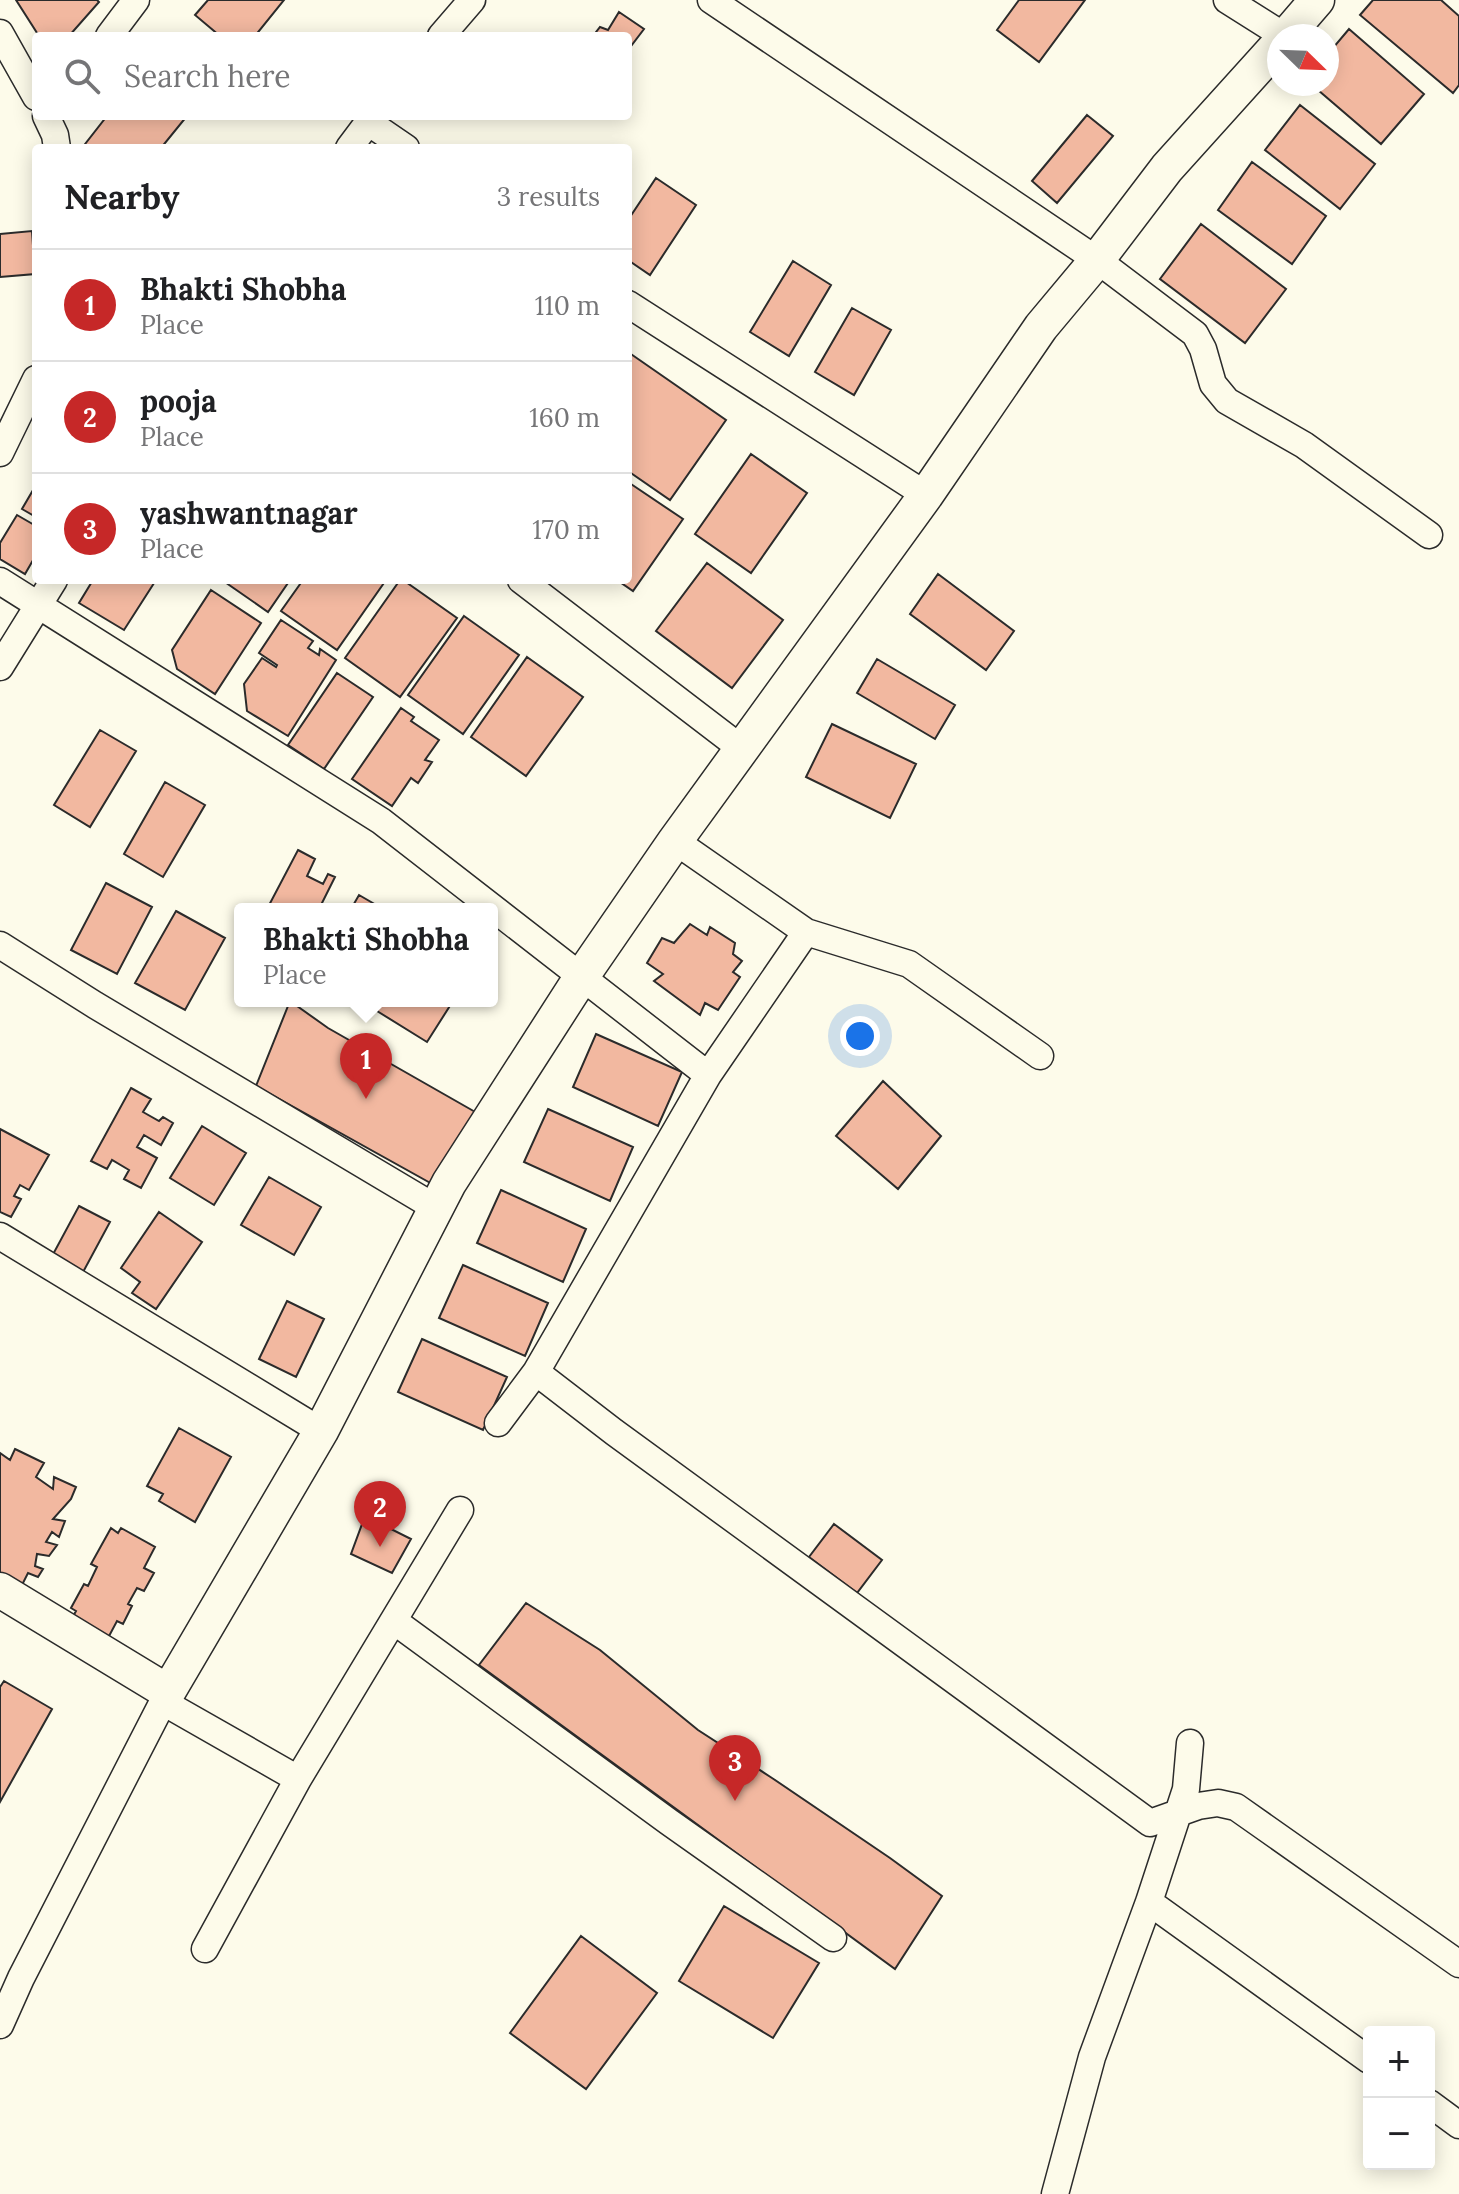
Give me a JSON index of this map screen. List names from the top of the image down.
{
  "north": "bottom right",
  "page": {
    "search": "Search here",
    "heading": ["Nearby", "3 results"],
    "list": [
      {
        "mark": "1",
        "name": "Bhakti Shobha",
        "note": "Place",
        "value": "110 m"
      },
      {
        "mark": "2",
        "name": "pooja",
        "note": "Place",
        "value": "160 m"
      },
      {
        "mark": "3",
        "name": "yashwantnagar",
        "note": "Place",
        "value": "170 m"
      }
    ],
    "popup": ["Bhakti Shobha", "Place"],
    "pins": ["1", "2", "3"],
    "map_buttons": ["+", "−"]
  }
}
